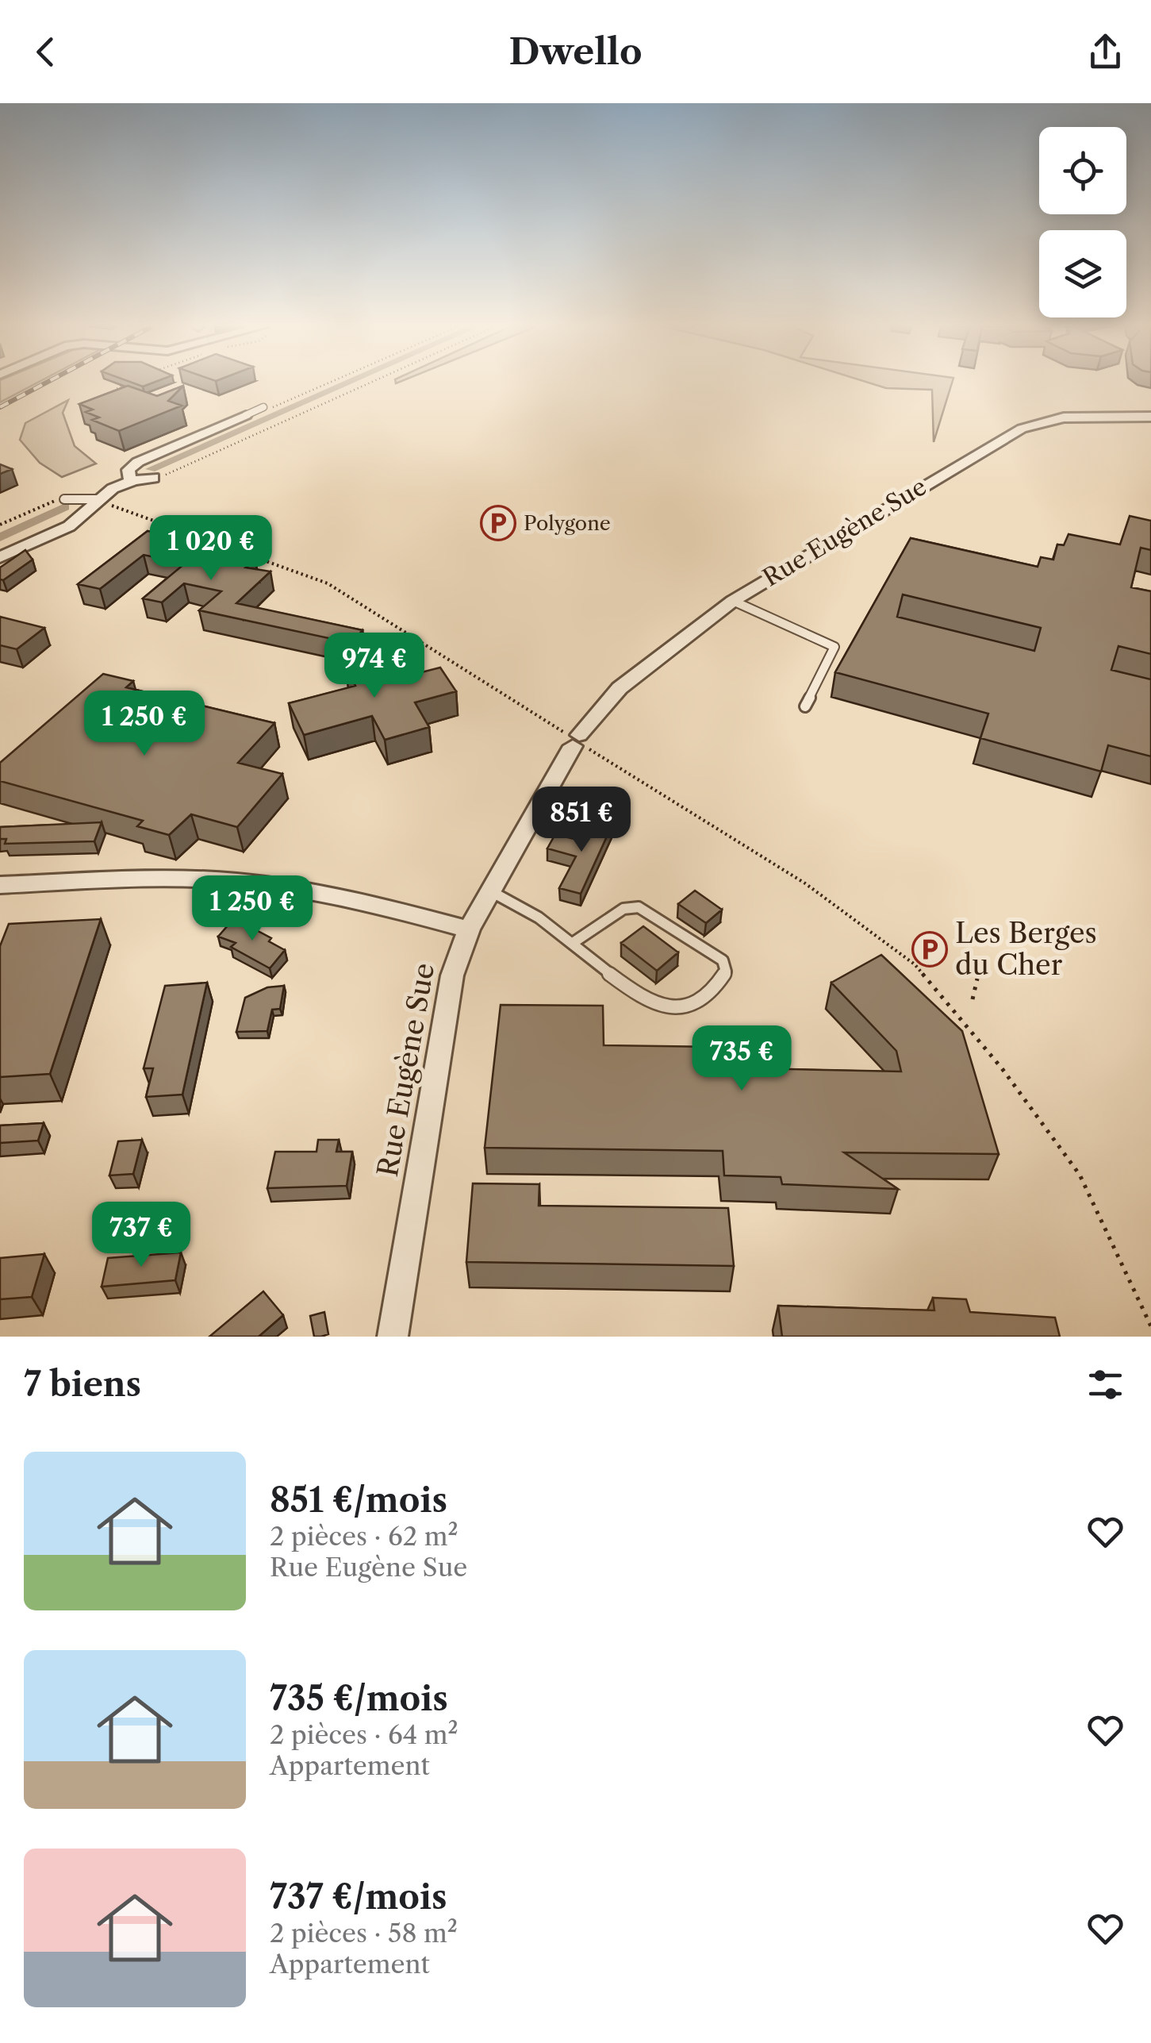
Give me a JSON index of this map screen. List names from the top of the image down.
{
  "streets": {
    "street": ["Rue Eugène Sue"]
  },
  "places": {
    "parking": ["Polygone", "Les Berges du Cher"]
  },
  "page": {
    "header": "Dwello",
    "price": [
      "1 020 €",
      "974 €",
      "1 250 €",
      "851 €",
      "1 250 €",
      "735 €",
      "737 €"
    ],
    "heading": "7 biens",
    "list": [
      {
        "name": "851 €/mois",
        "note": "2 pièces · 62 m² · Rue Eugène Sue"
      },
      {
        "name": "735 €/mois",
        "note": "2 pièces · 64 m² · Appartement"
      },
      {
        "name": "737 €/mois",
        "note": "2 pièces · 58 m² · Appartement"
      }
    ]
  }
}
